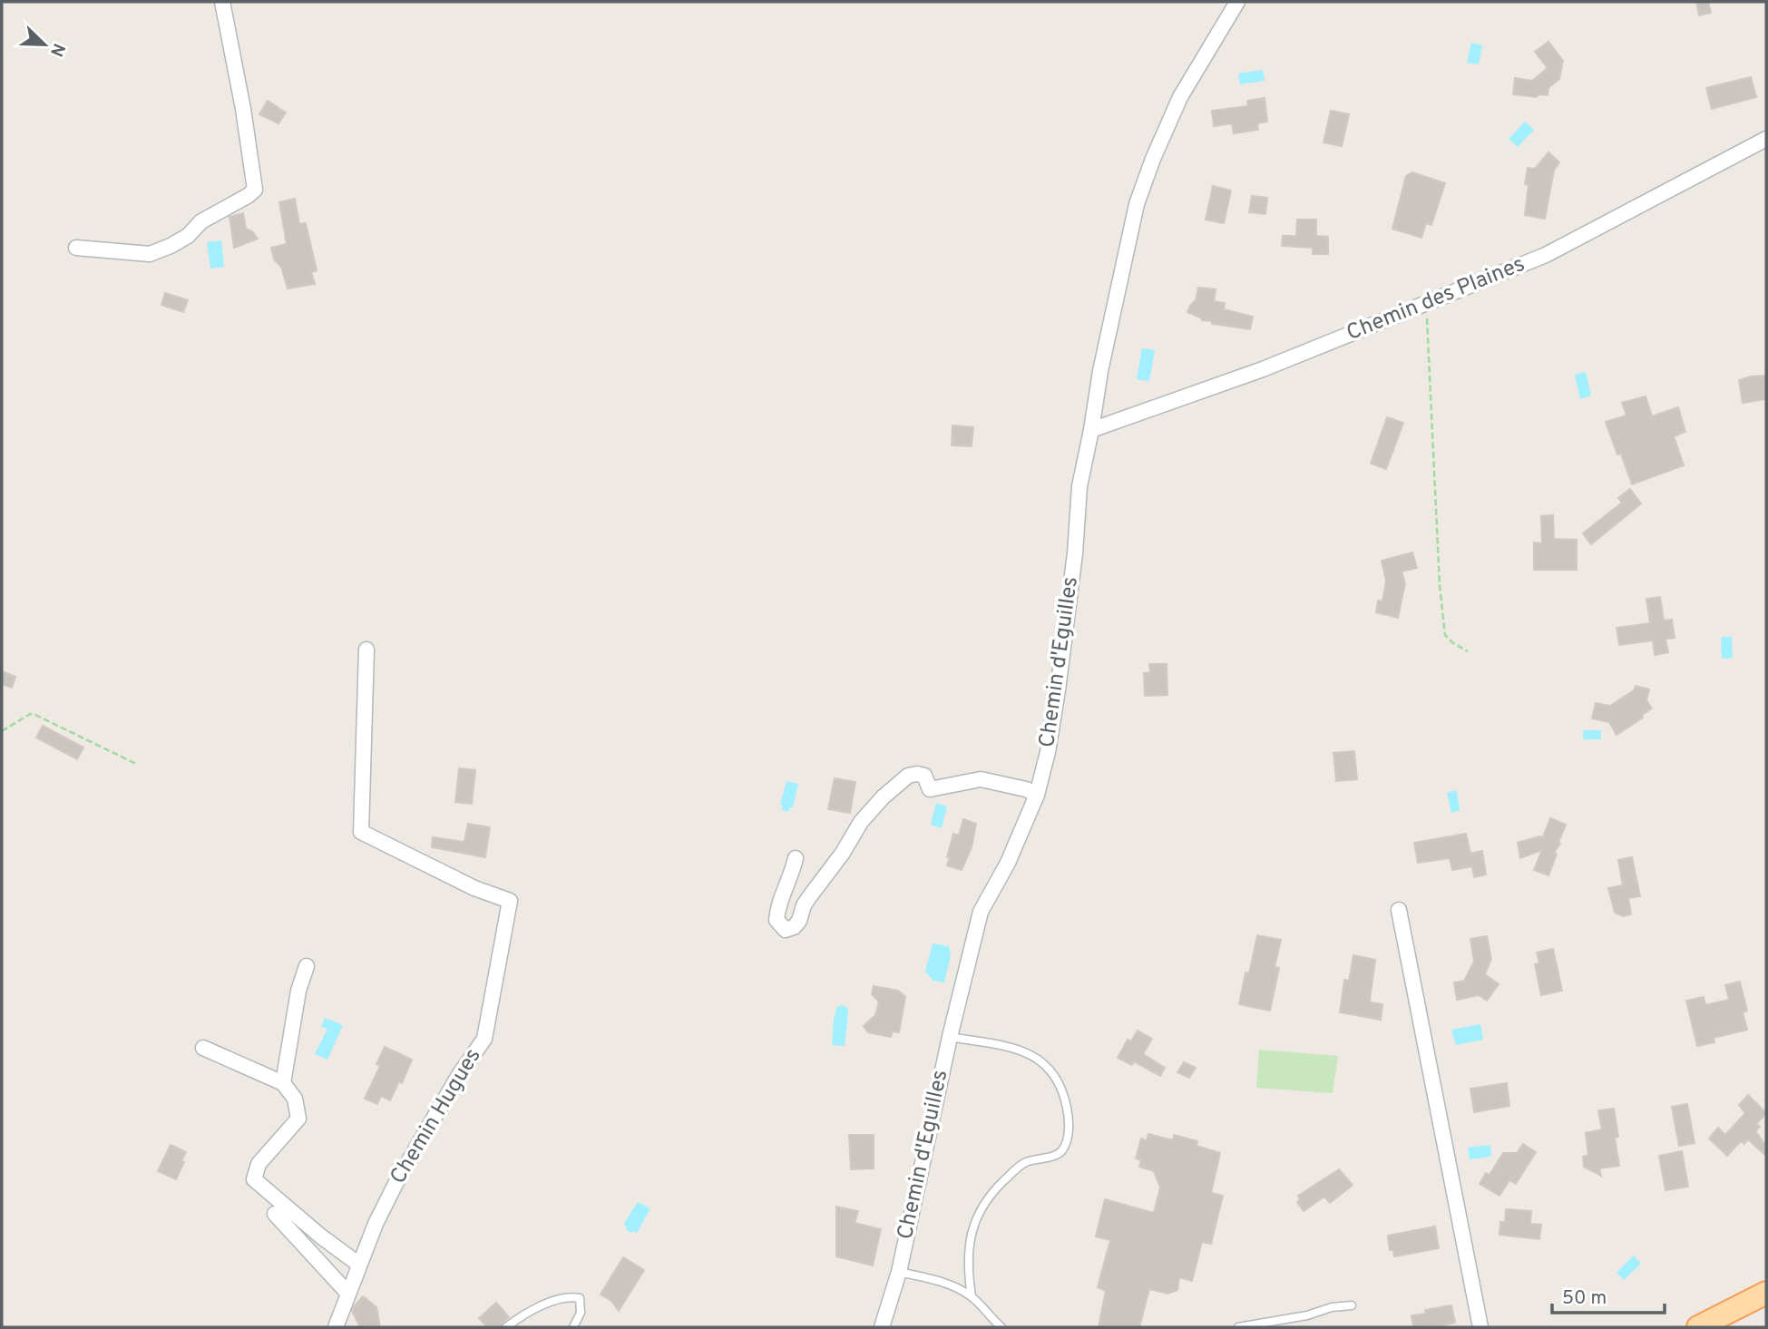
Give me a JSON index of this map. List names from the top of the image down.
{
  "streets": {
    "street": ["Chemin des Plaines", "Chemin d'Eguilles", "Chemin Hugues"]
  },
  "crossings": [
    ["Chemin des Plaines", "Chemin d'Eguilles"]
  ],
  "scale_bar": "50 m",
  "north": "bottom right"
}
